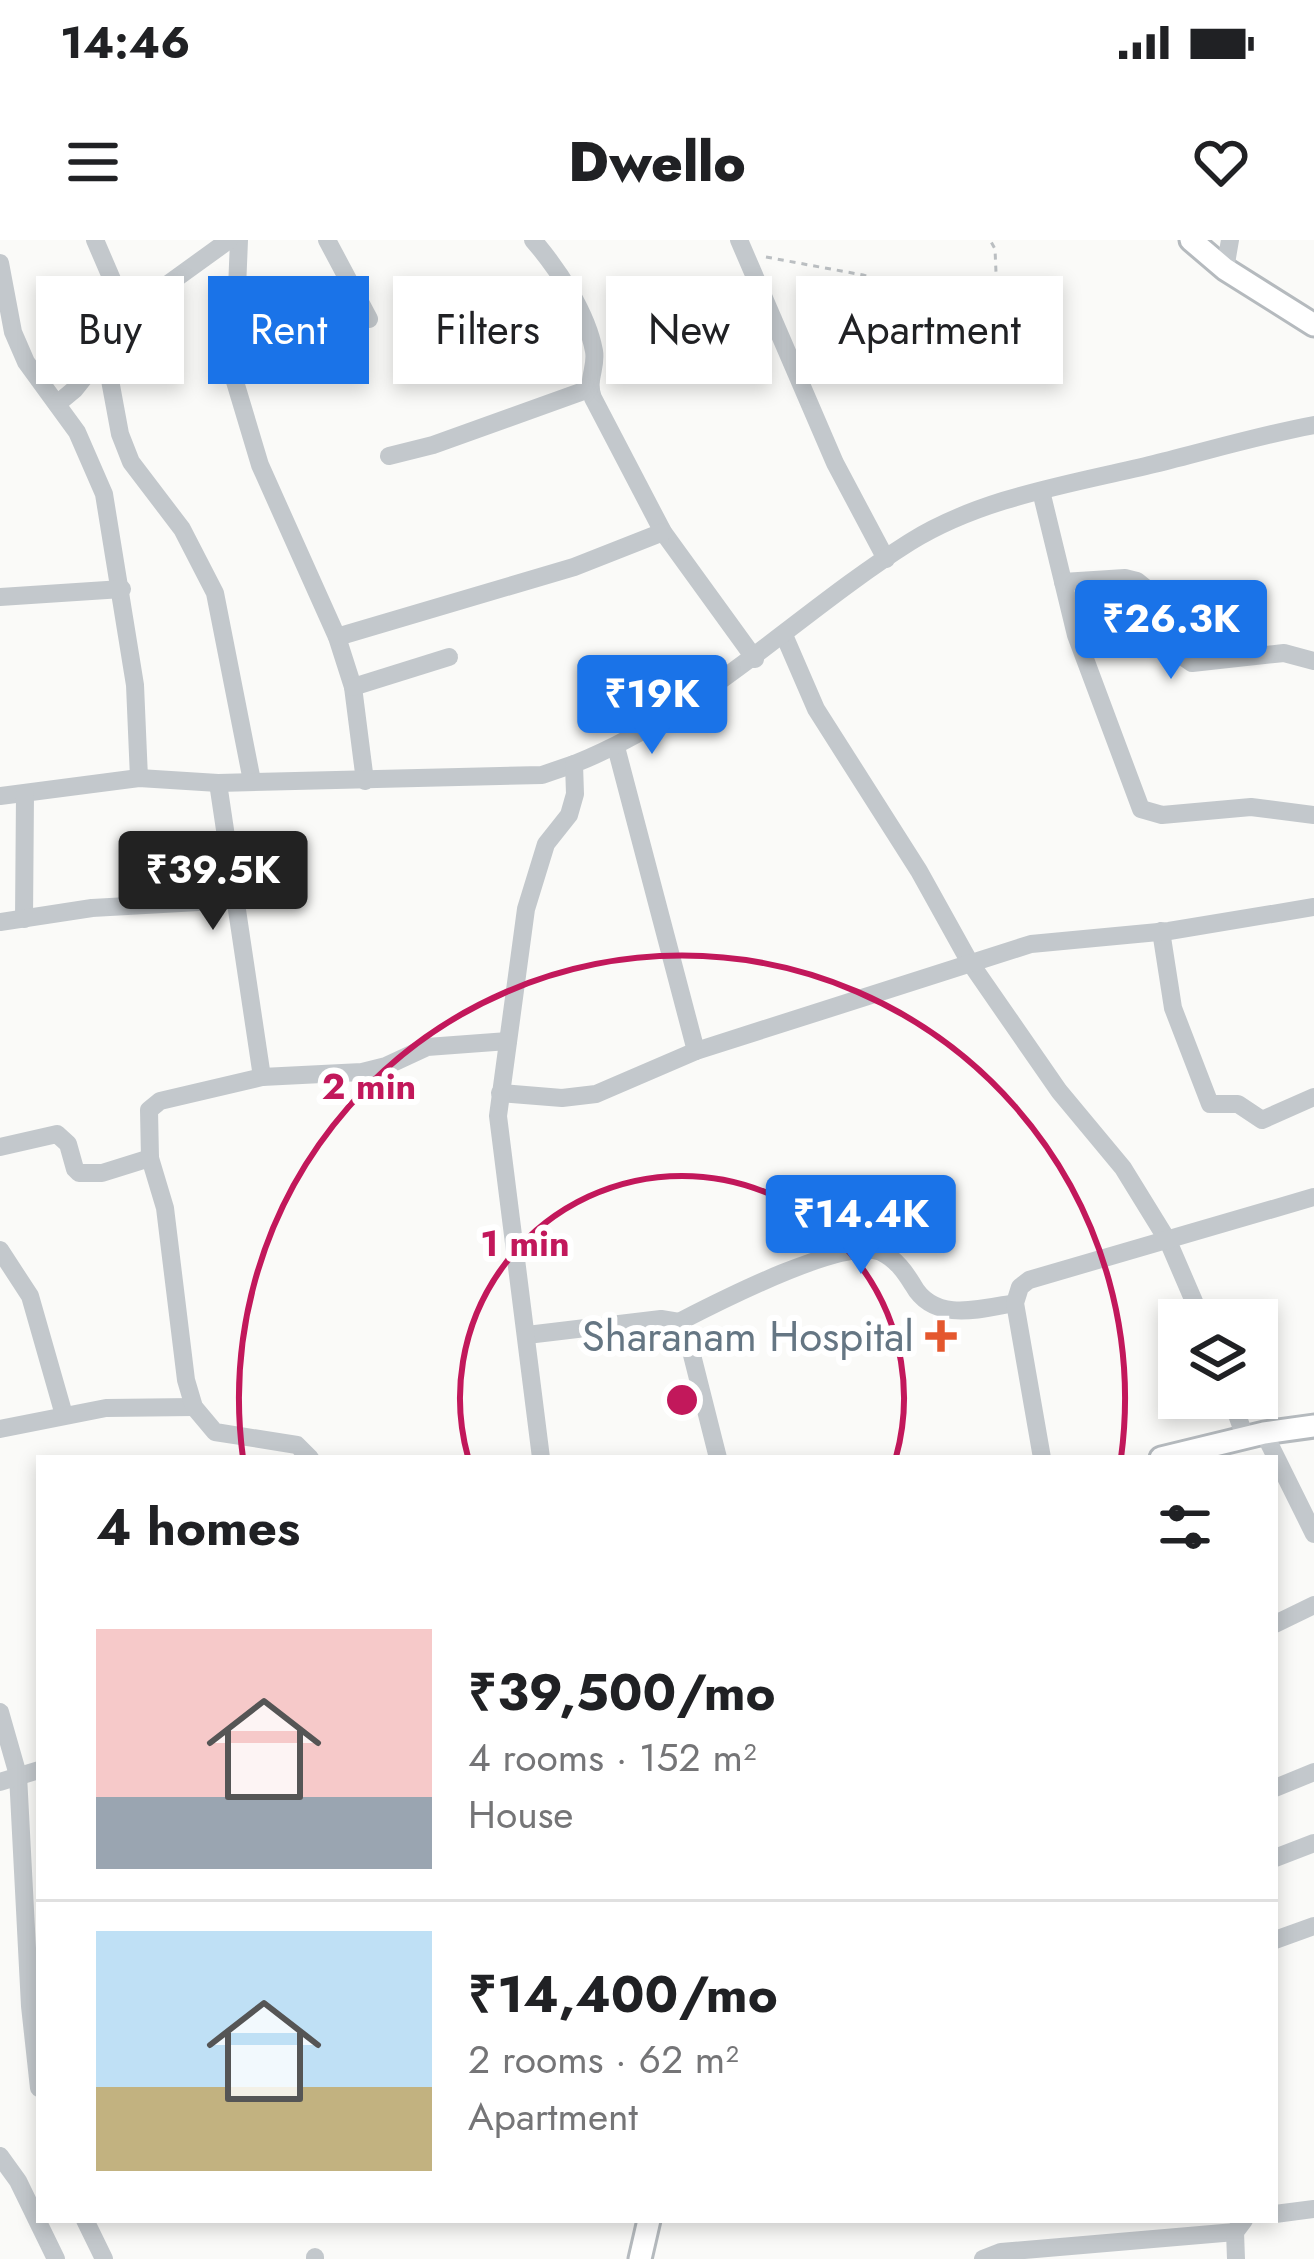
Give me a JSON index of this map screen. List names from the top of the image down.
{
  "places": {
    "health": ["Sharanam Hospital"]
  },
  "page": {
    "status": "14:46",
    "header": "Dwello",
    "chip": [
      "Buy",
      "Rent",
      "Filters",
      "New",
      "Apartment"
    ],
    "price": [
      "₹26.3K",
      "₹19K",
      "₹39.5K",
      "₹14.4K"
    ],
    "heading": "4 homes",
    "list": [
      {
        "name": "₹39,500/mo",
        "note": "4 rooms · 152 m² · House"
      },
      {
        "name": "₹14,400/mo",
        "note": "2 rooms · 62 m² · Apartment"
      }
    ]
  },
  "rings": ["2 min", "1 min"]
}
